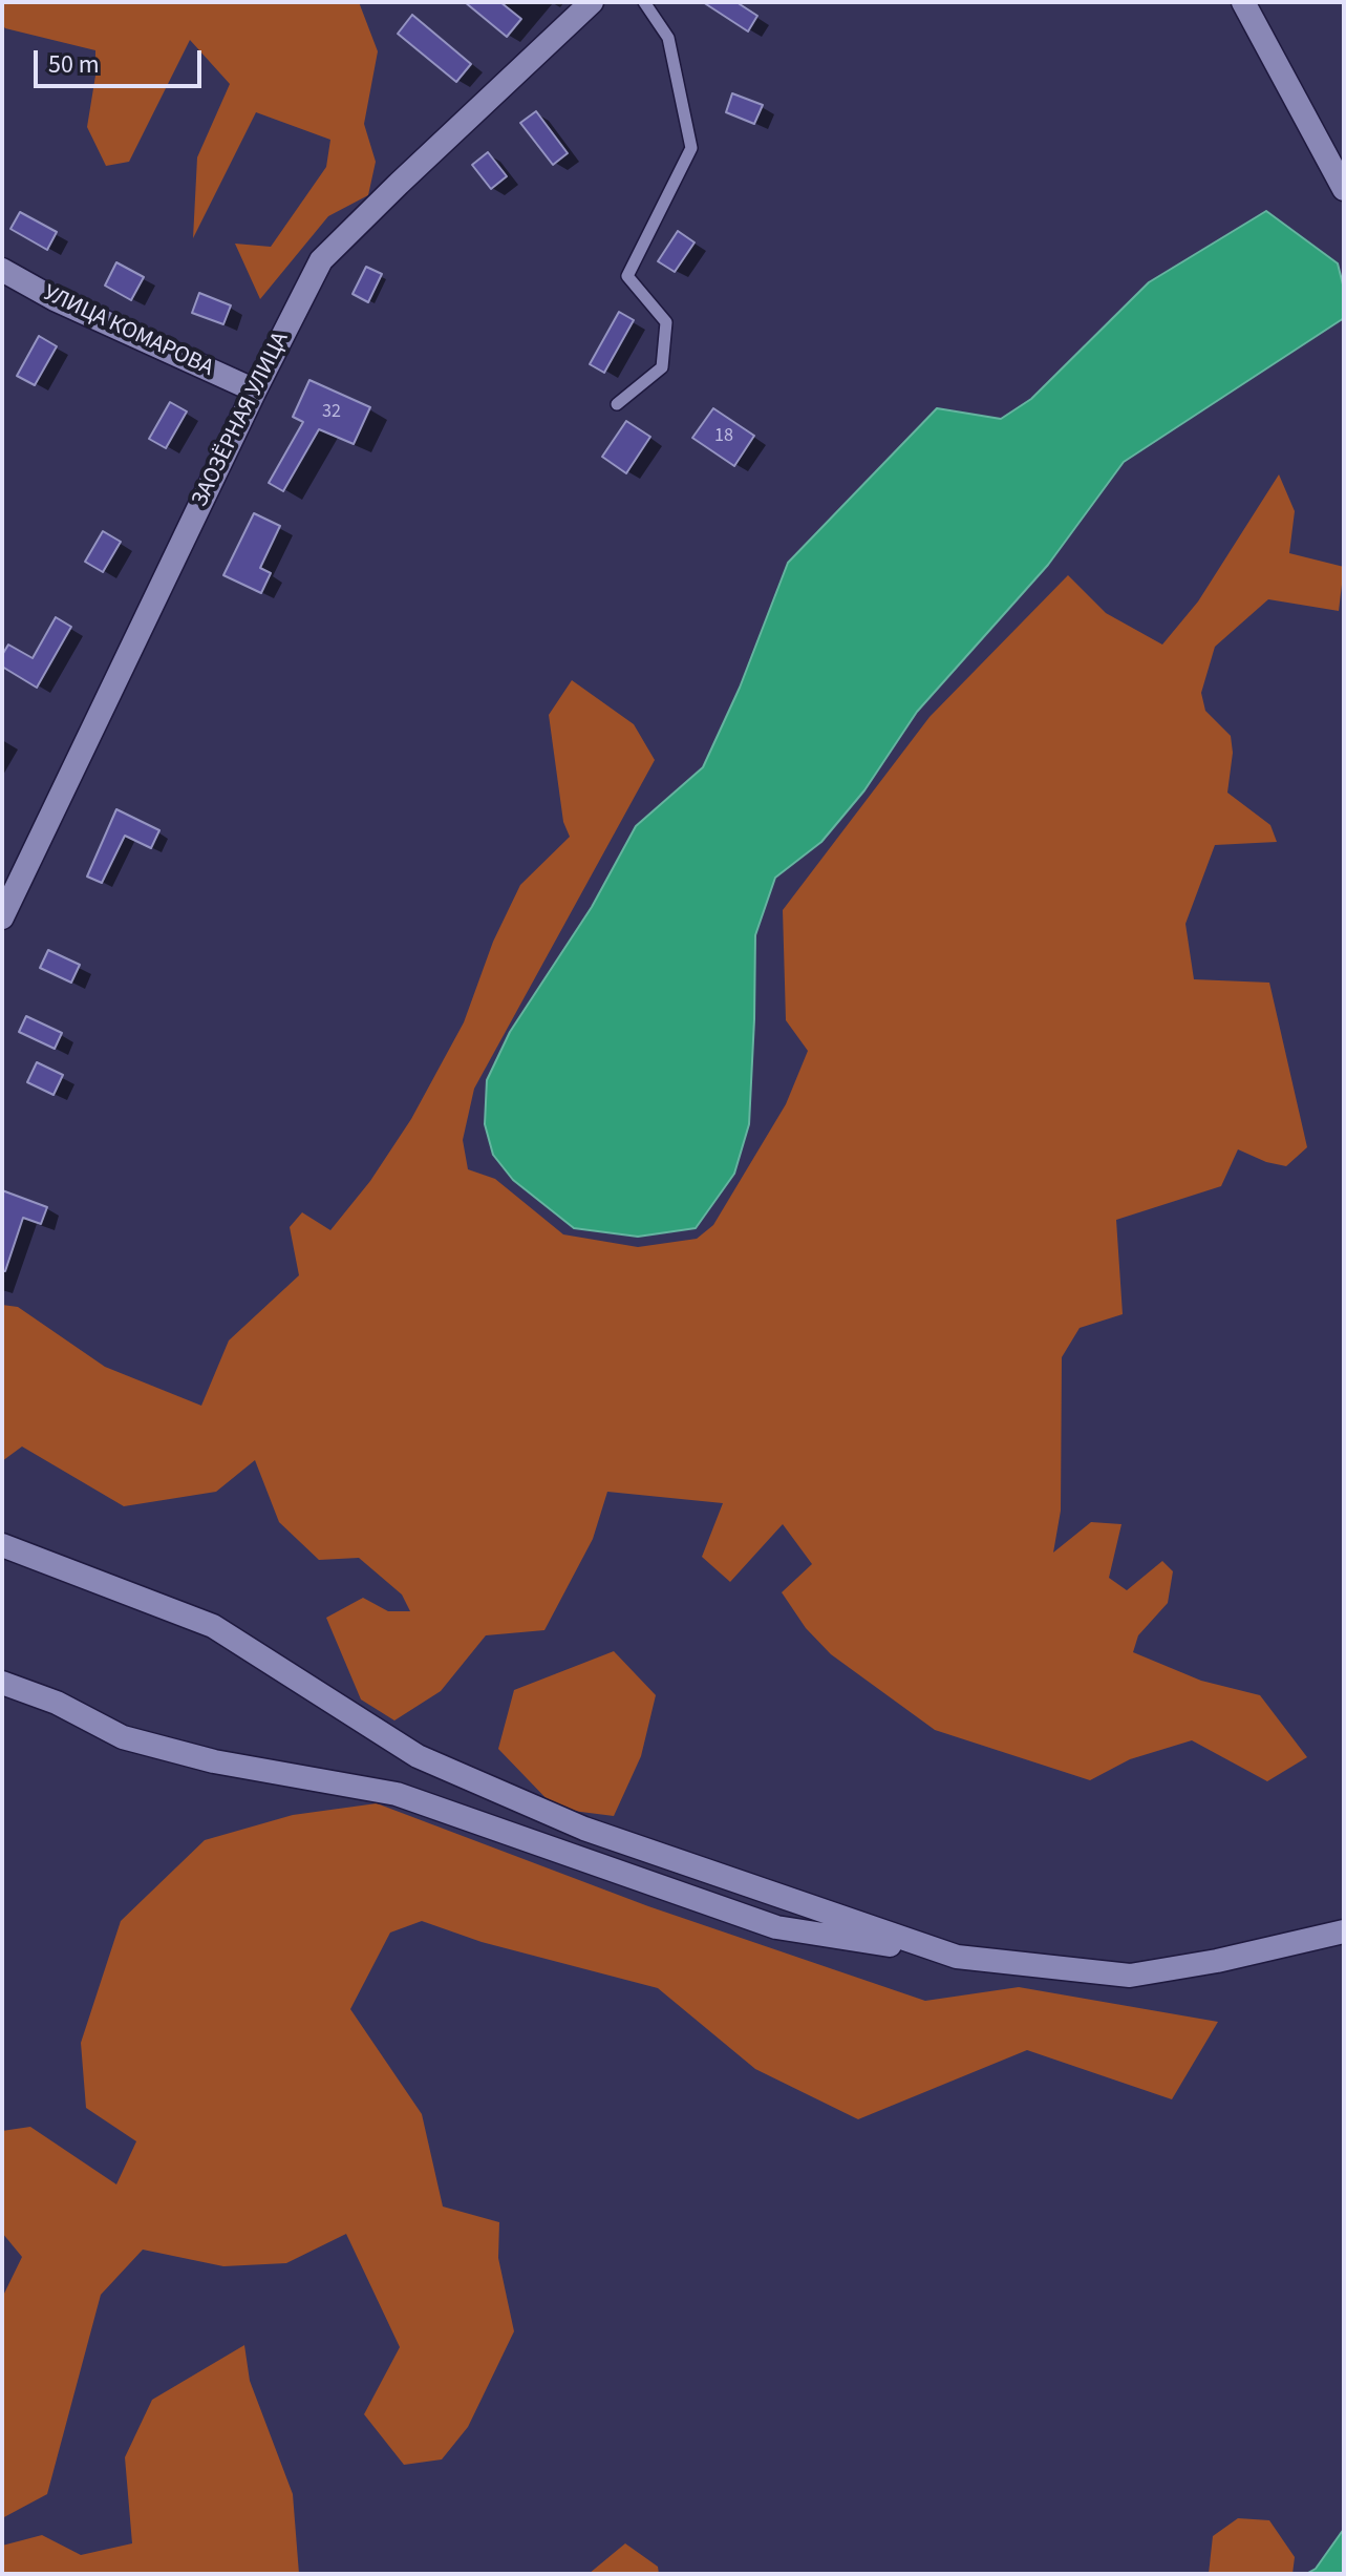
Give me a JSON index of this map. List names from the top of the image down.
{
  "streets": {
    "street": ["УЛИЦА КОМАРОВА", "ЗАОЗЁРНАЯ УЛИЦА"]
  },
  "crossings": [
    ["УЛИЦА КОМАРОВА", "ЗАОЗЁРНАЯ УЛИЦА"]
  ],
  "house_numbers": ["32", "18"],
  "scale_bar": "50 m"
}
